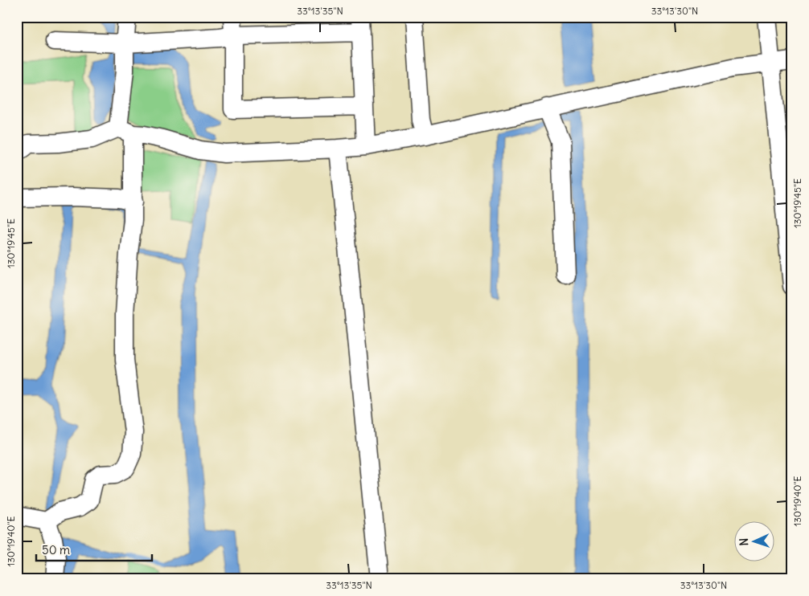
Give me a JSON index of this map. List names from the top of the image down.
{
  "scale_bar": "50 m",
  "north": "left",
  "coordinates": [
    "33°13'35\"N",
    "33°13'30\"N",
    "130°19'45\"E",
    "130°19'40\"E"
  ]
}
